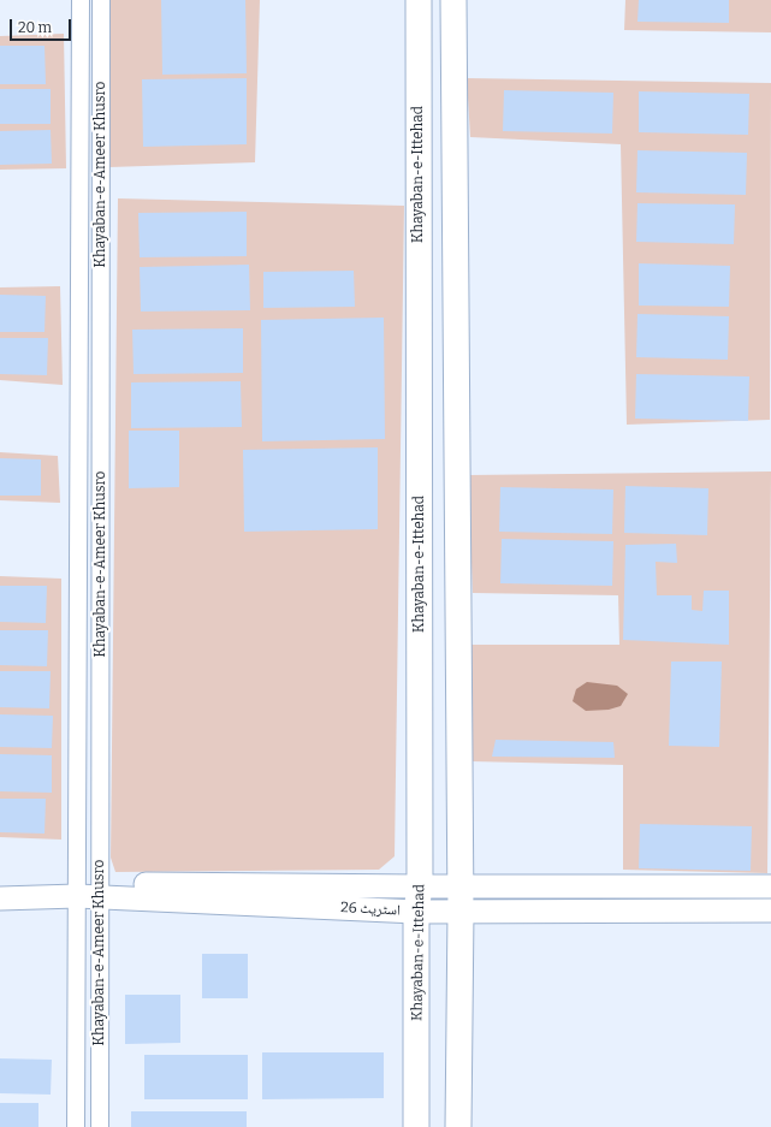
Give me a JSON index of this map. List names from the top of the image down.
{
  "streets": {
    "main road": ["Khayaban-e-Ittehad", "اسٹریٹ 26"],
    "street": ["Khayaban-e-Ameer Khusro"]
  },
  "crossings": [
    ["Khayaban-e-Ameer Khusro", "اسٹریٹ 26"],
    ["Khayaban-e-Ittehad", "اسٹریٹ 26"]
  ],
  "scale_bar": "20 m"
}
